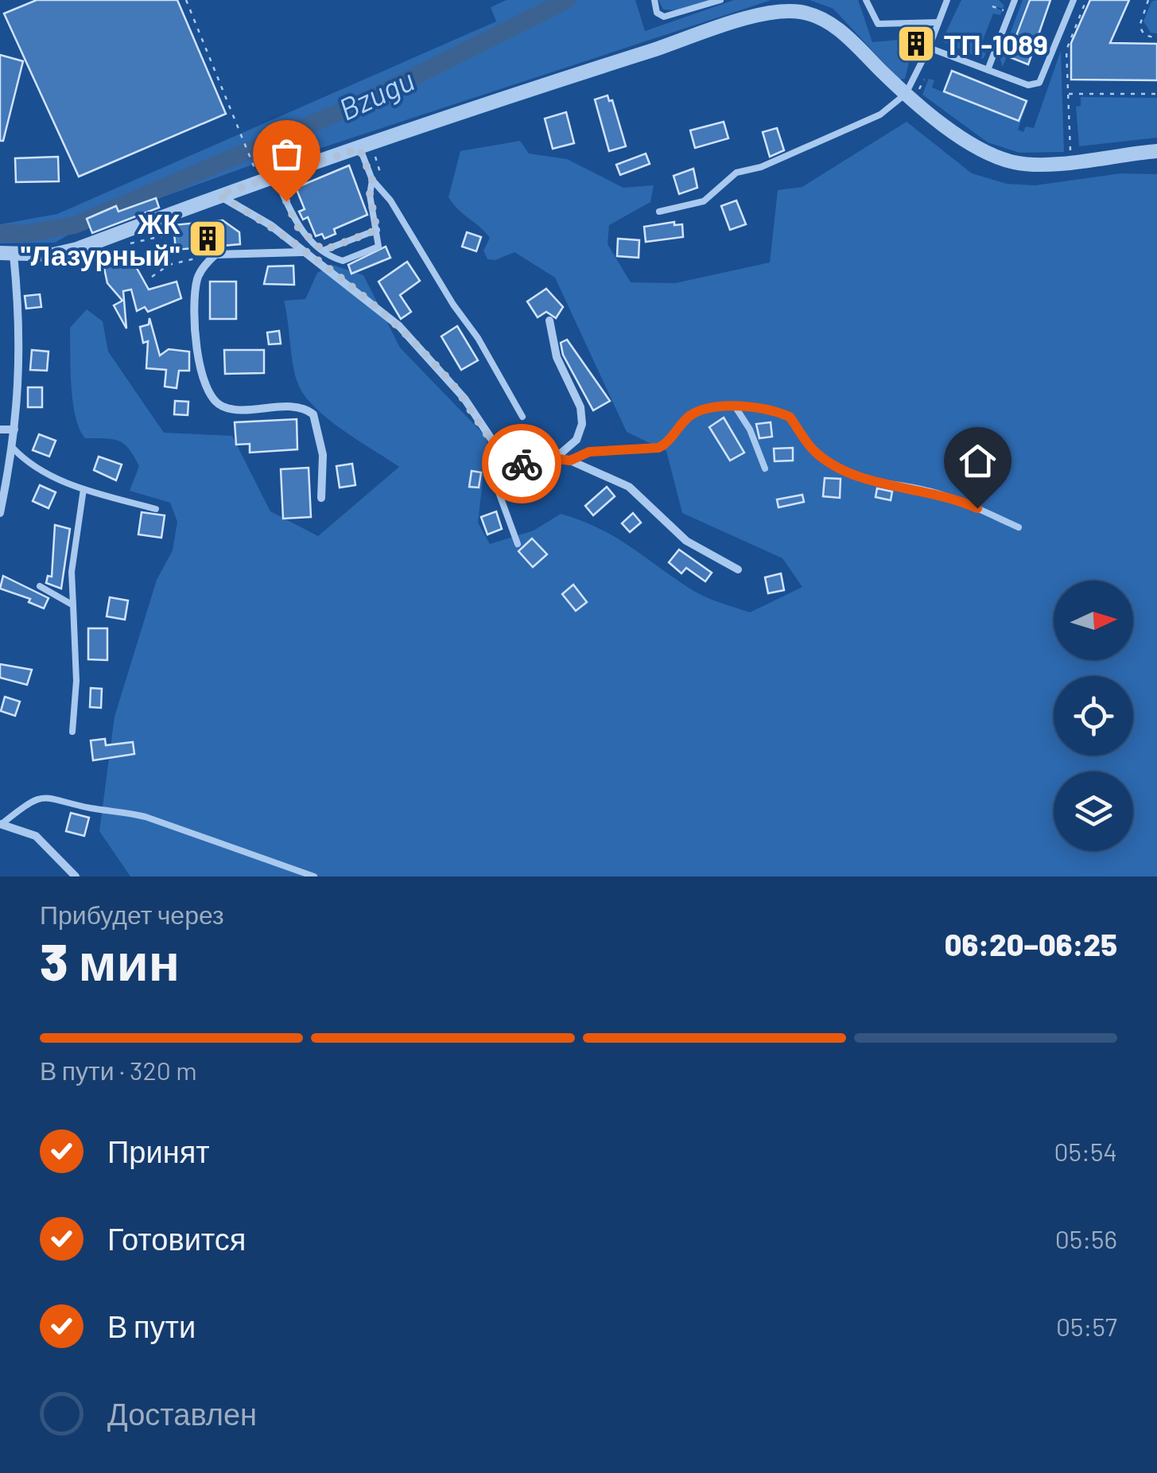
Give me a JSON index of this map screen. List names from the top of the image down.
{
  "water": ["Bzugu"],
  "places": {
    "building": ["ТП-1089", "ЖК \"Лазурный\""]
  },
  "north": "right",
  "page": {
    "heading": ["3 мин", "Прибудет через", "06:20–06:25"],
    "bar": "В пути · 320 m",
    "list": [
      ["Принят", "05:54"],
      ["Готовится", "05:56"],
      ["В пути", "05:57"],
      "Доставлен"
    ]
  }
}
